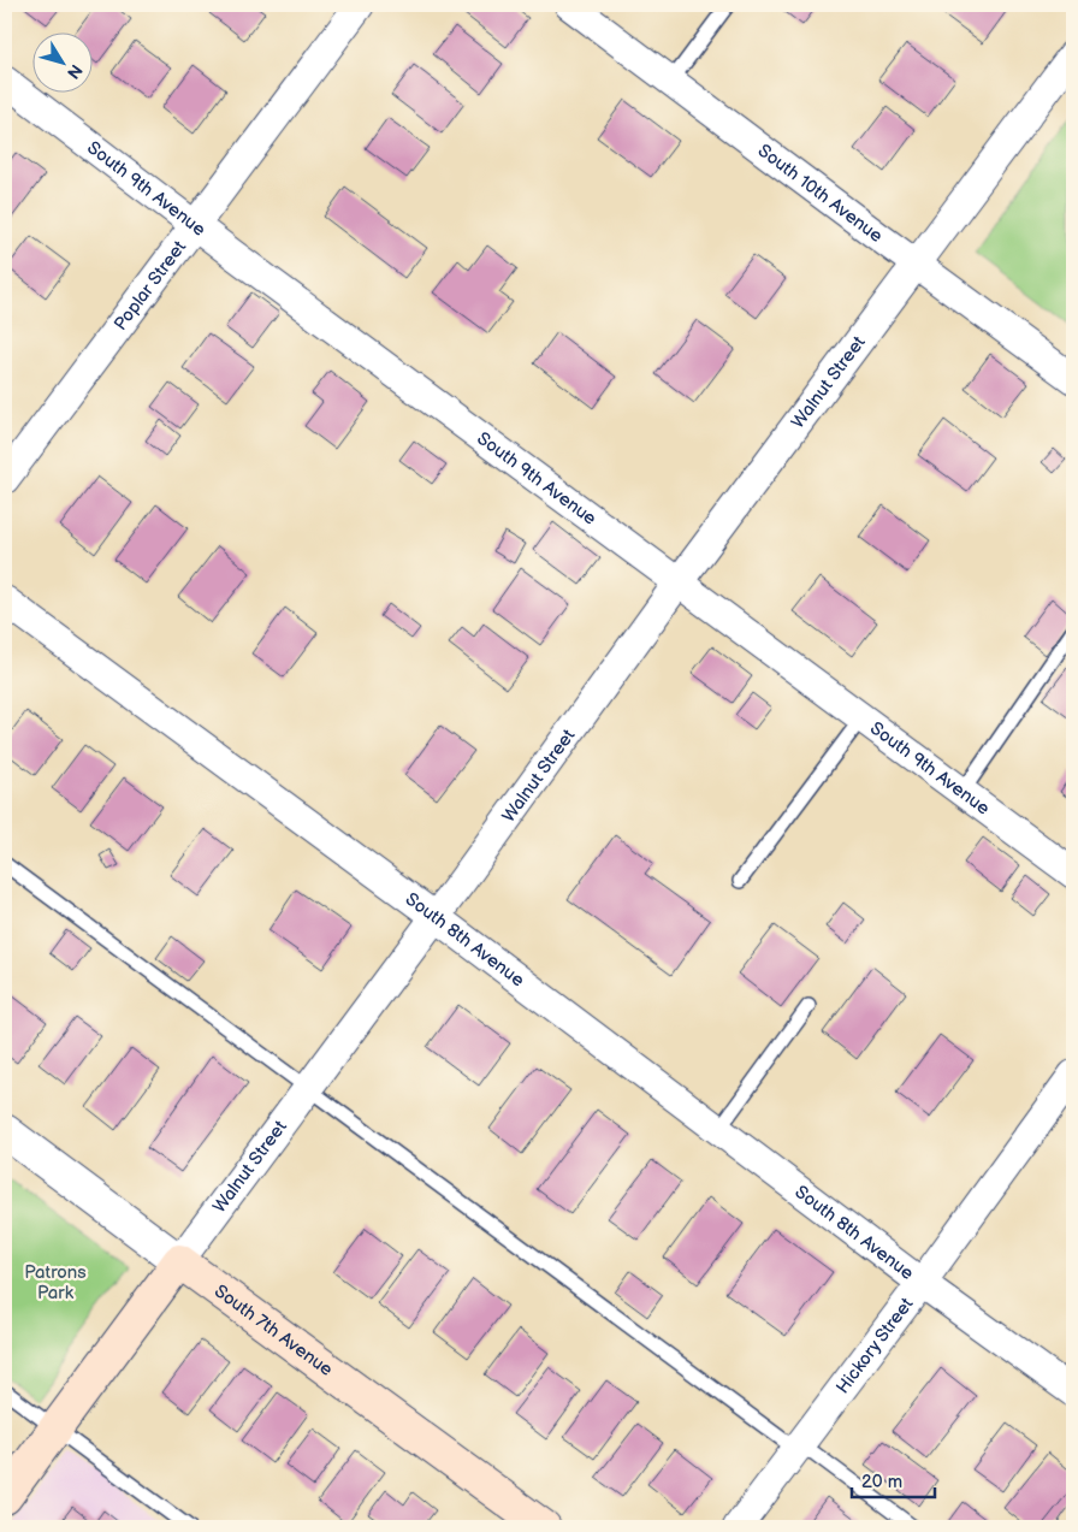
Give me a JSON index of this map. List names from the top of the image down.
{
  "streets": {
    "main road": ["Walnut Street", "South 7th Avenue"],
    "street": [
      "South 9th Avenue",
      "South 10th Avenue",
      "Poplar Street",
      "South 8th Avenue",
      "Hickory Street"
    ]
  },
  "crossings": [
    ["South 9th Avenue", "Poplar Street"],
    ["South 9th Avenue", "Walnut Street"],
    ["South 10th Avenue", "Walnut Street"],
    ["Walnut Street", "South 8th Avenue"],
    ["Walnut Street", "South 7th Avenue"],
    ["South 8th Avenue", "Hickory Street"]
  ],
  "parks": ["Patrons Park"],
  "scale_bar": "20 m",
  "north": "bottom right"
}
